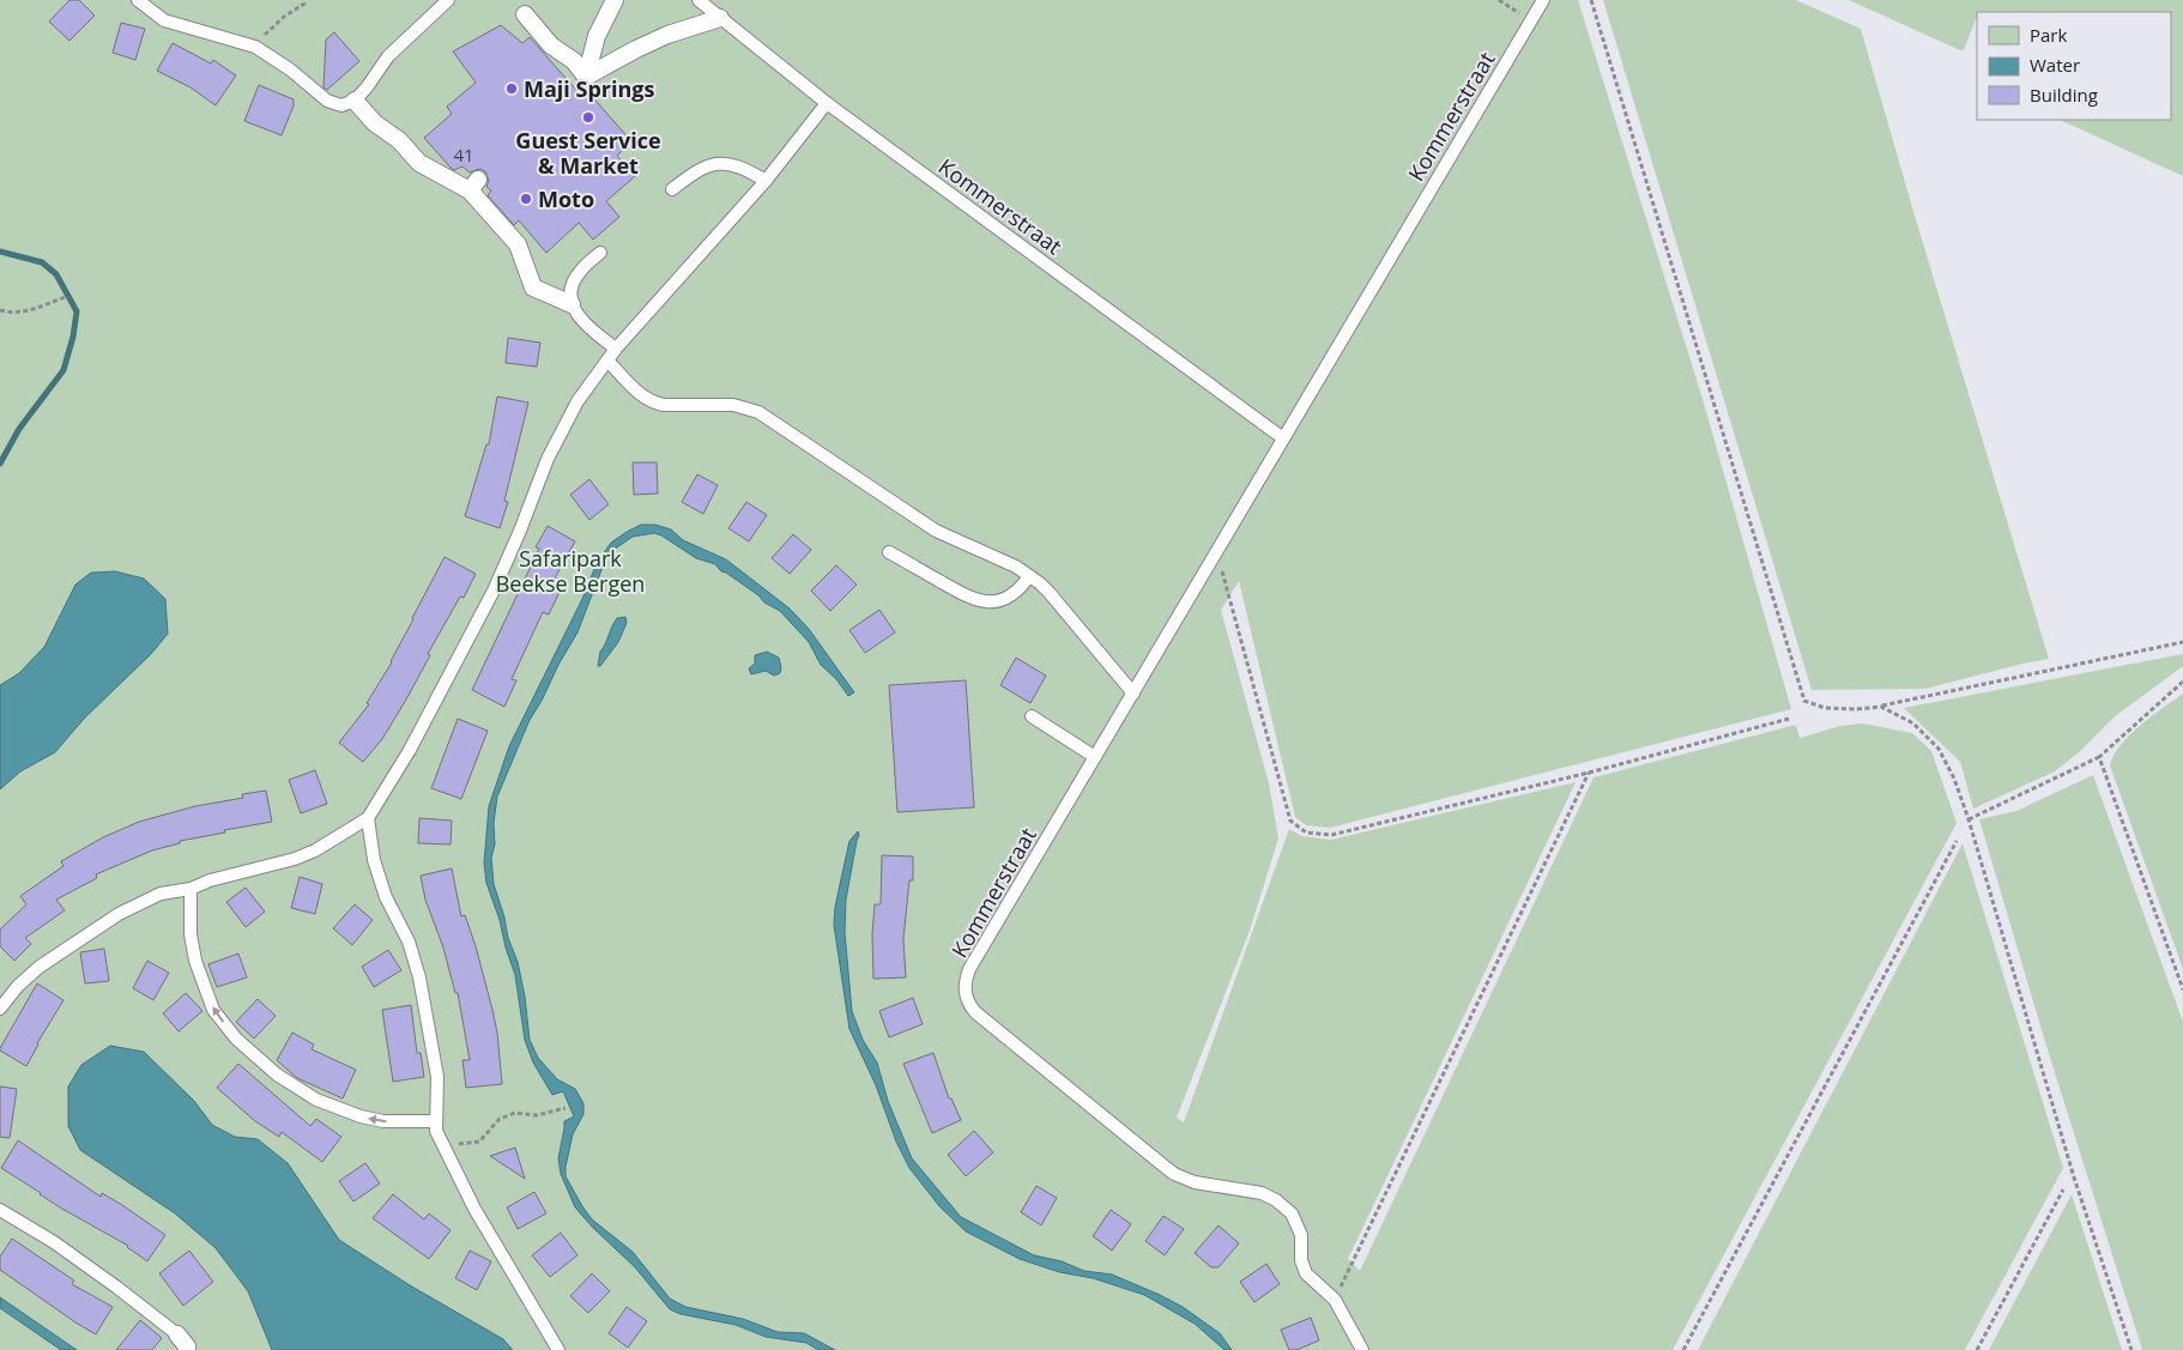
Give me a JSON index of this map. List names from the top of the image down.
{
  "streets": {
    "lane": ["Kommerstraat"]
  },
  "parks": ["Safaripark Beekse Bergen"],
  "places": ["Maji Springs", "Guest Service & Market", "Moto"],
  "house_numbers": ["41"],
  "legend": ["Park", "Water", "Building"]
}
